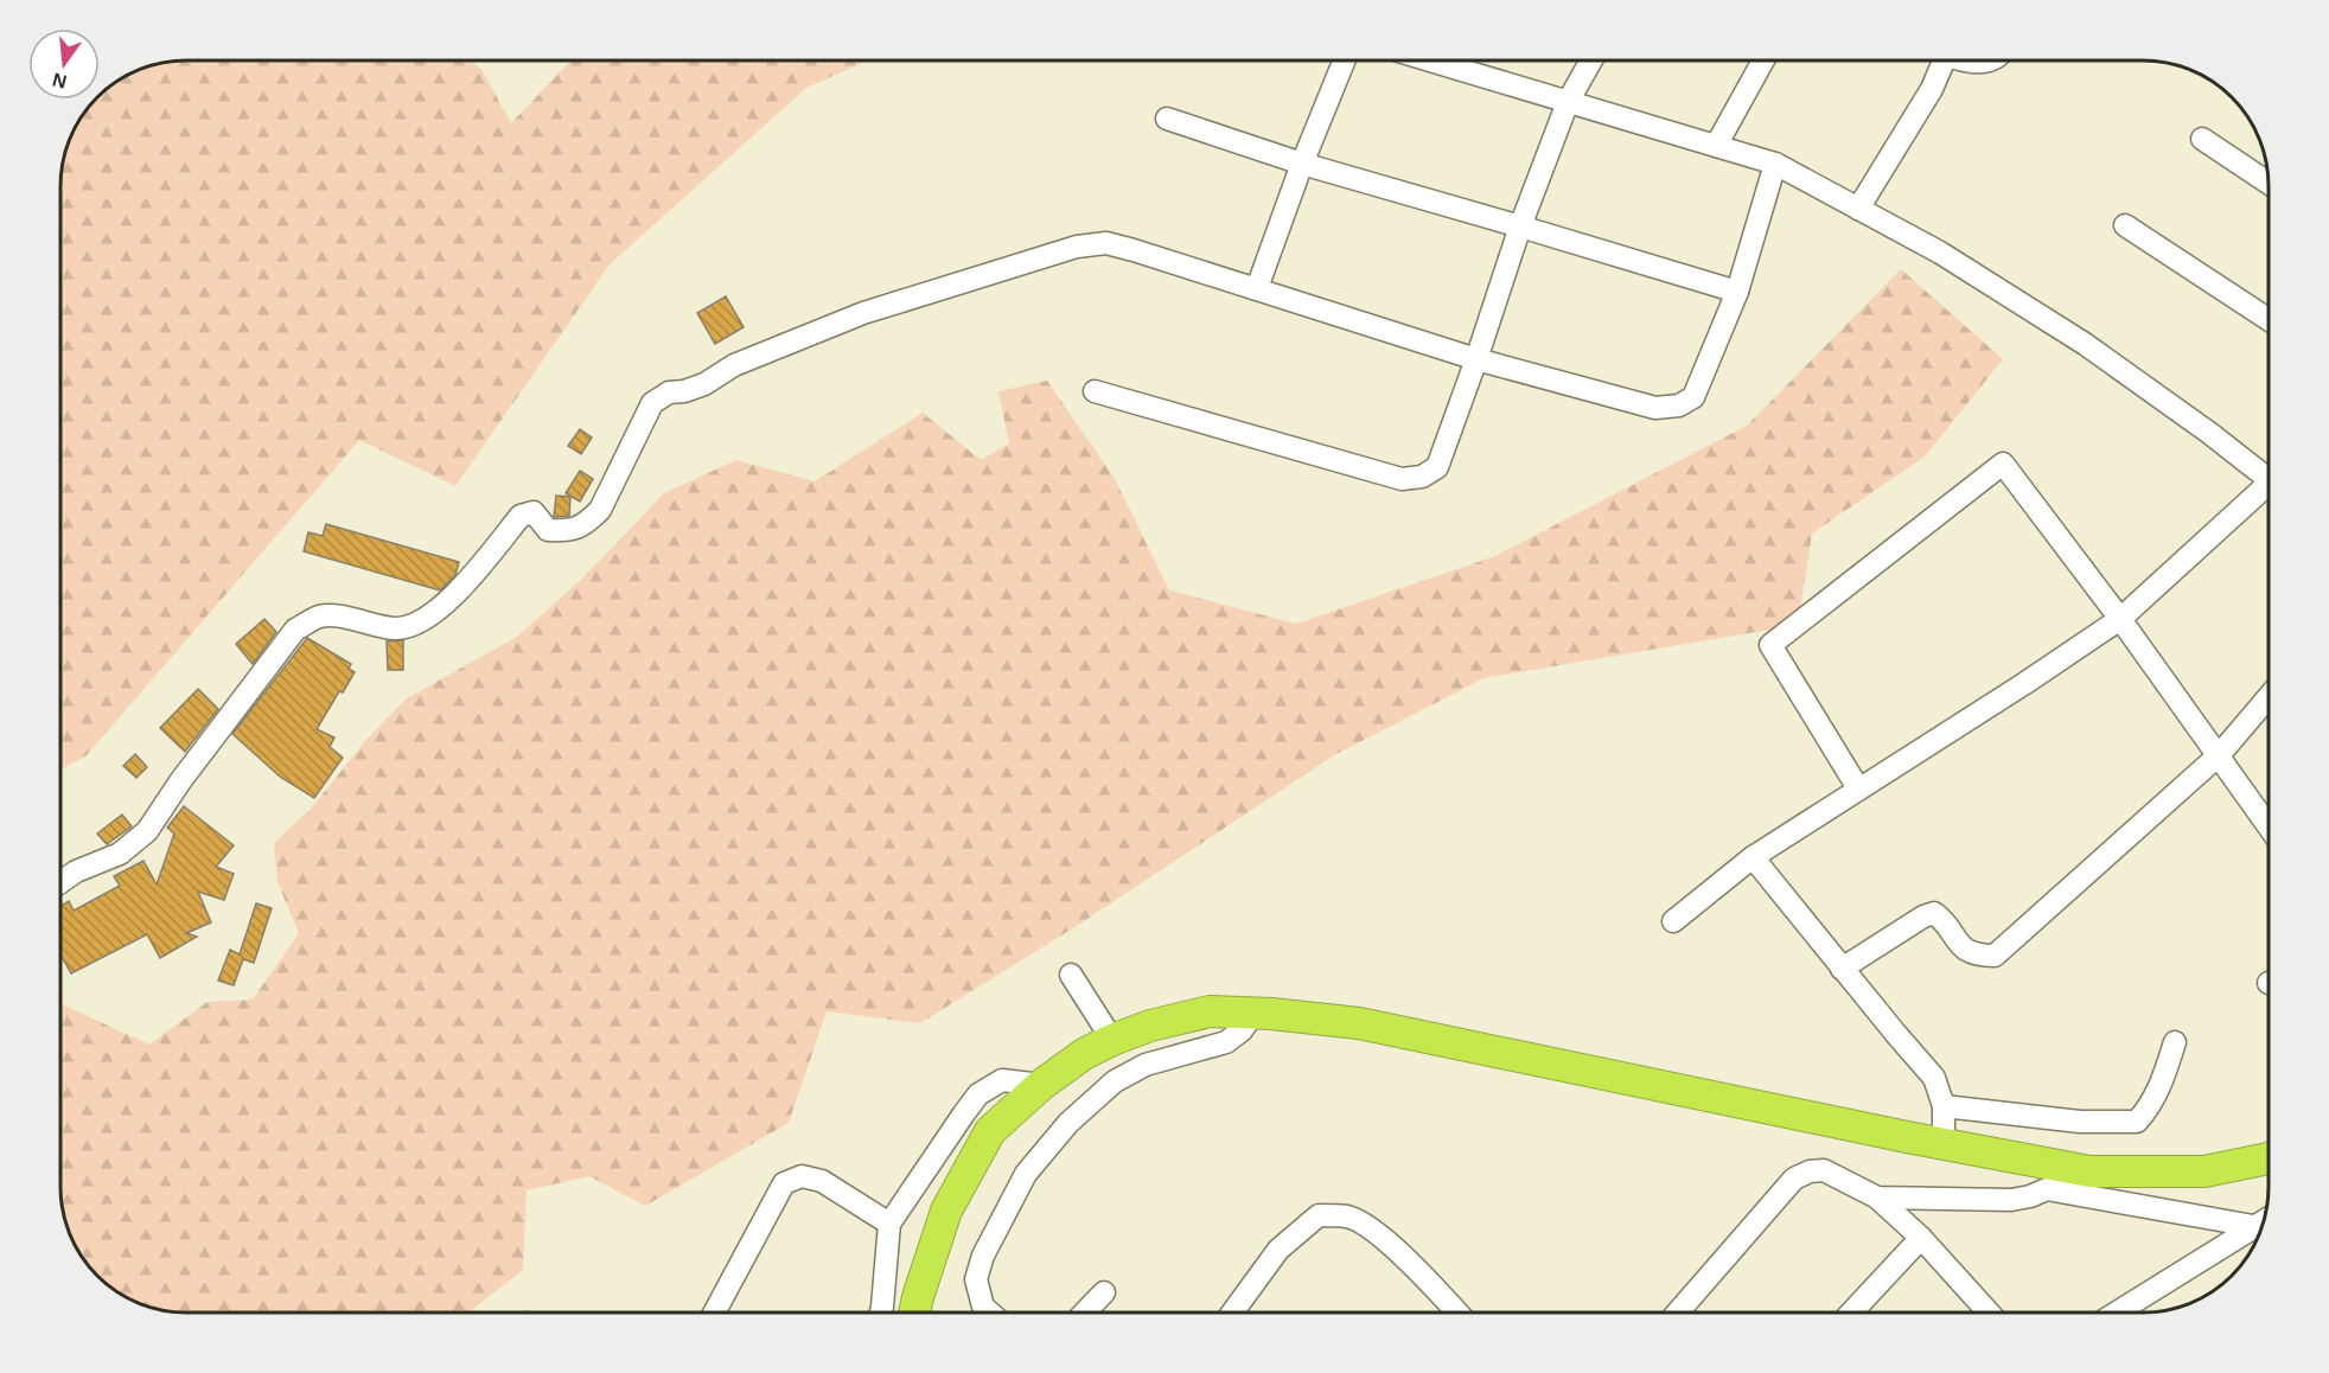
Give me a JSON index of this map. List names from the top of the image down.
{
  "north": "bottom"
}
